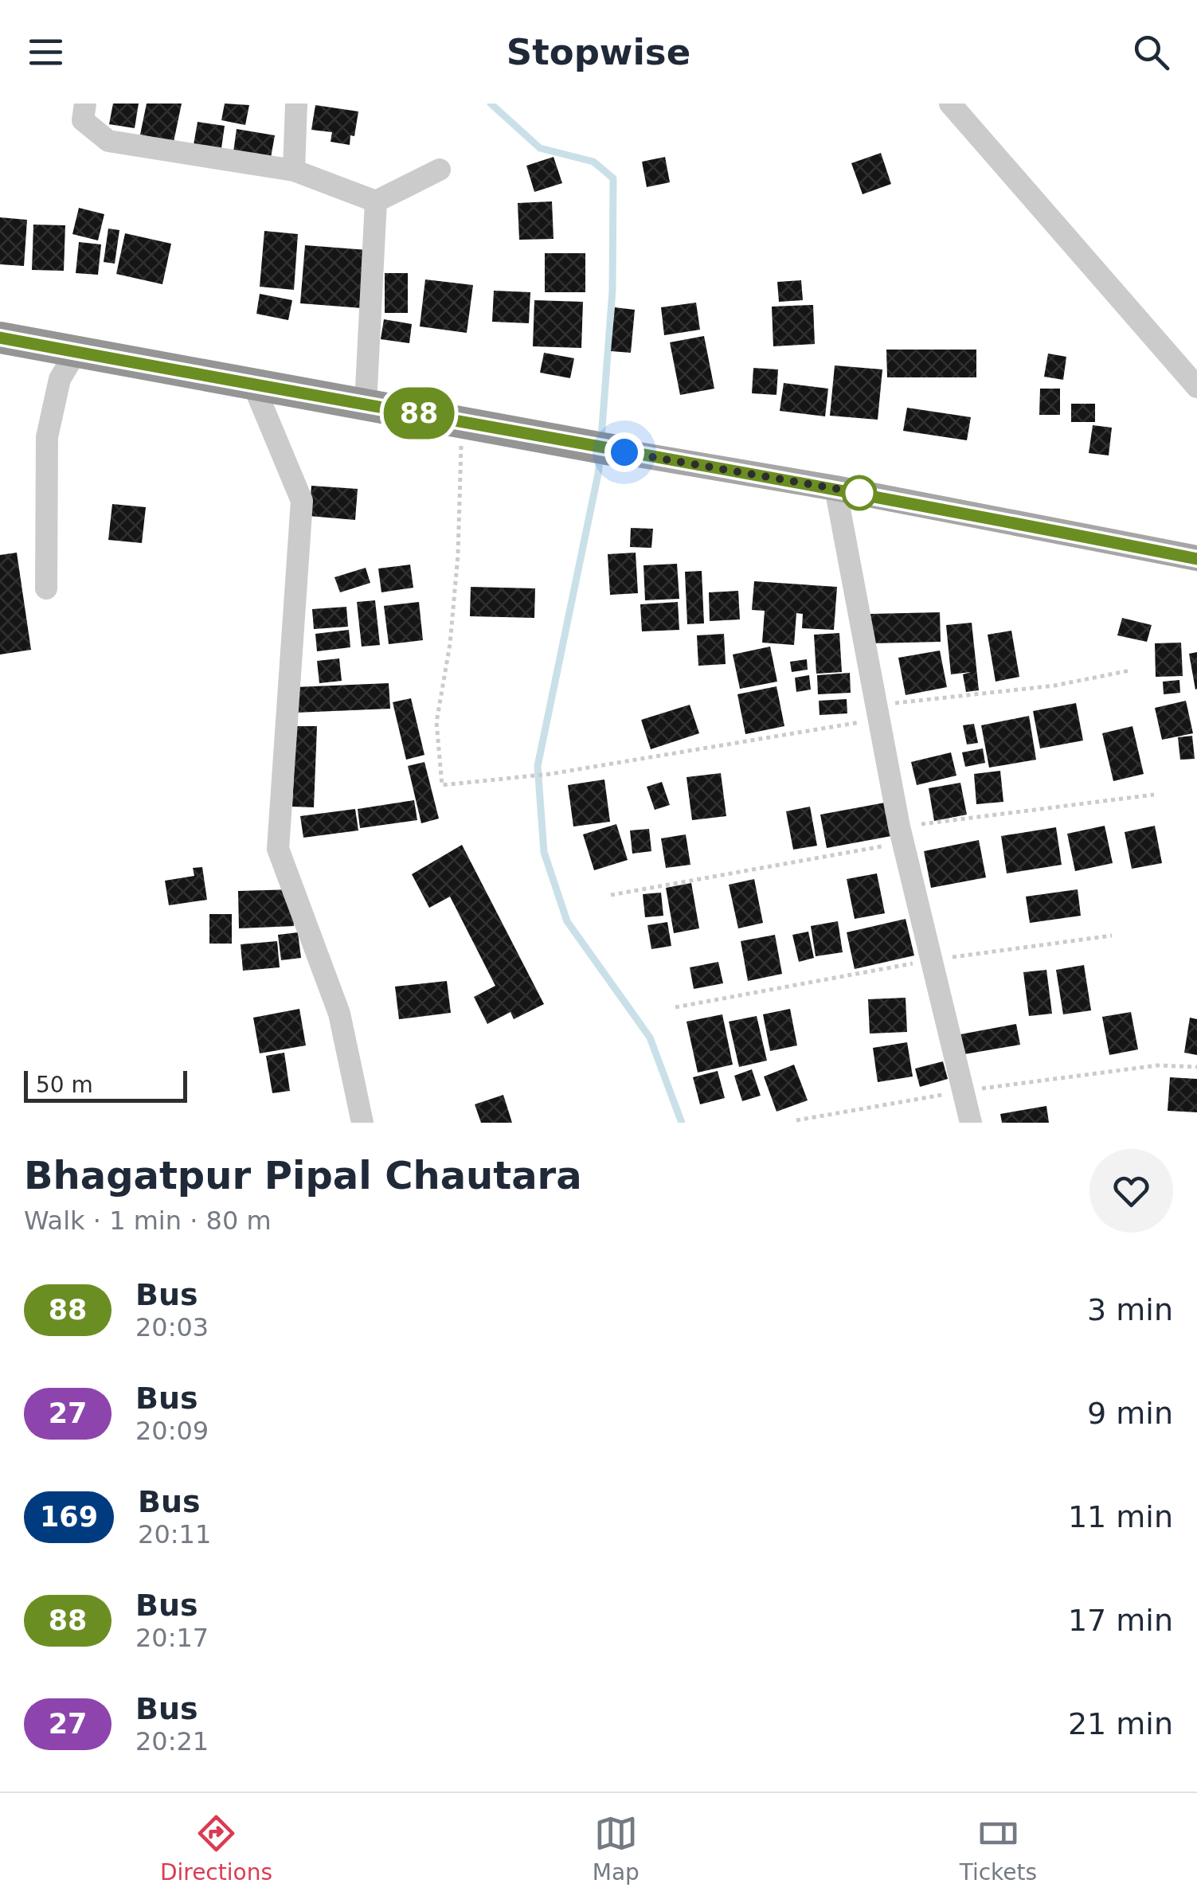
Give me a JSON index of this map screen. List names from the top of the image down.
{
  "lines": ["bus line 88"],
  "scale_bar": "50 m",
  "page": {
    "header": "Stopwise",
    "on_map": "88",
    "scale": "50 m",
    "heading": ["Bhagatpur Pipal Chautara", "Walk · 1 min · 80 m"],
    "list": [
      {
        "mark": "88",
        "name": "Bus",
        "note": "20:03",
        "value": "3 min"
      },
      {
        "mark": "27",
        "name": "Bus",
        "note": "20:09",
        "value": "9 min"
      },
      {
        "mark": "169",
        "name": "Bus",
        "note": "20:11",
        "value": "11 min"
      },
      {
        "mark": "88",
        "name": "Bus",
        "note": "20:17",
        "value": "17 min"
      },
      {
        "mark": "27",
        "name": "Bus",
        "note": "20:21",
        "value": "21 min"
      }
    ],
    "tabs": ["Directions", "Map", "Tickets"]
  }
}
